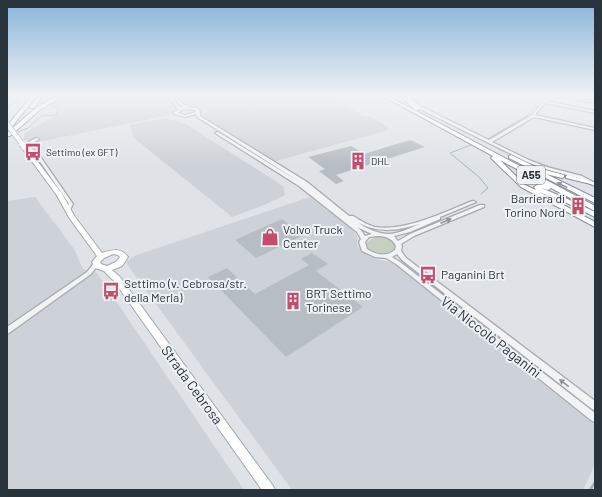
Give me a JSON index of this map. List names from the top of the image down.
{
  "streets": {
    "highway": ["A55"],
    "main road": ["Strada Cebrosa"],
    "street": ["Via Niccolò Paganini"]
  },
  "places": {
    "bus stop": ["Settimo (ex GFT)", "Paganini Brt", "Settimo (v. Cebrosa/str. della Merla)"],
    "building": ["DHL", "Barriera di Torino Nord", "BRT Settimo Torinese"],
    "shop": ["Volvo Truck Center"]
  }
}
